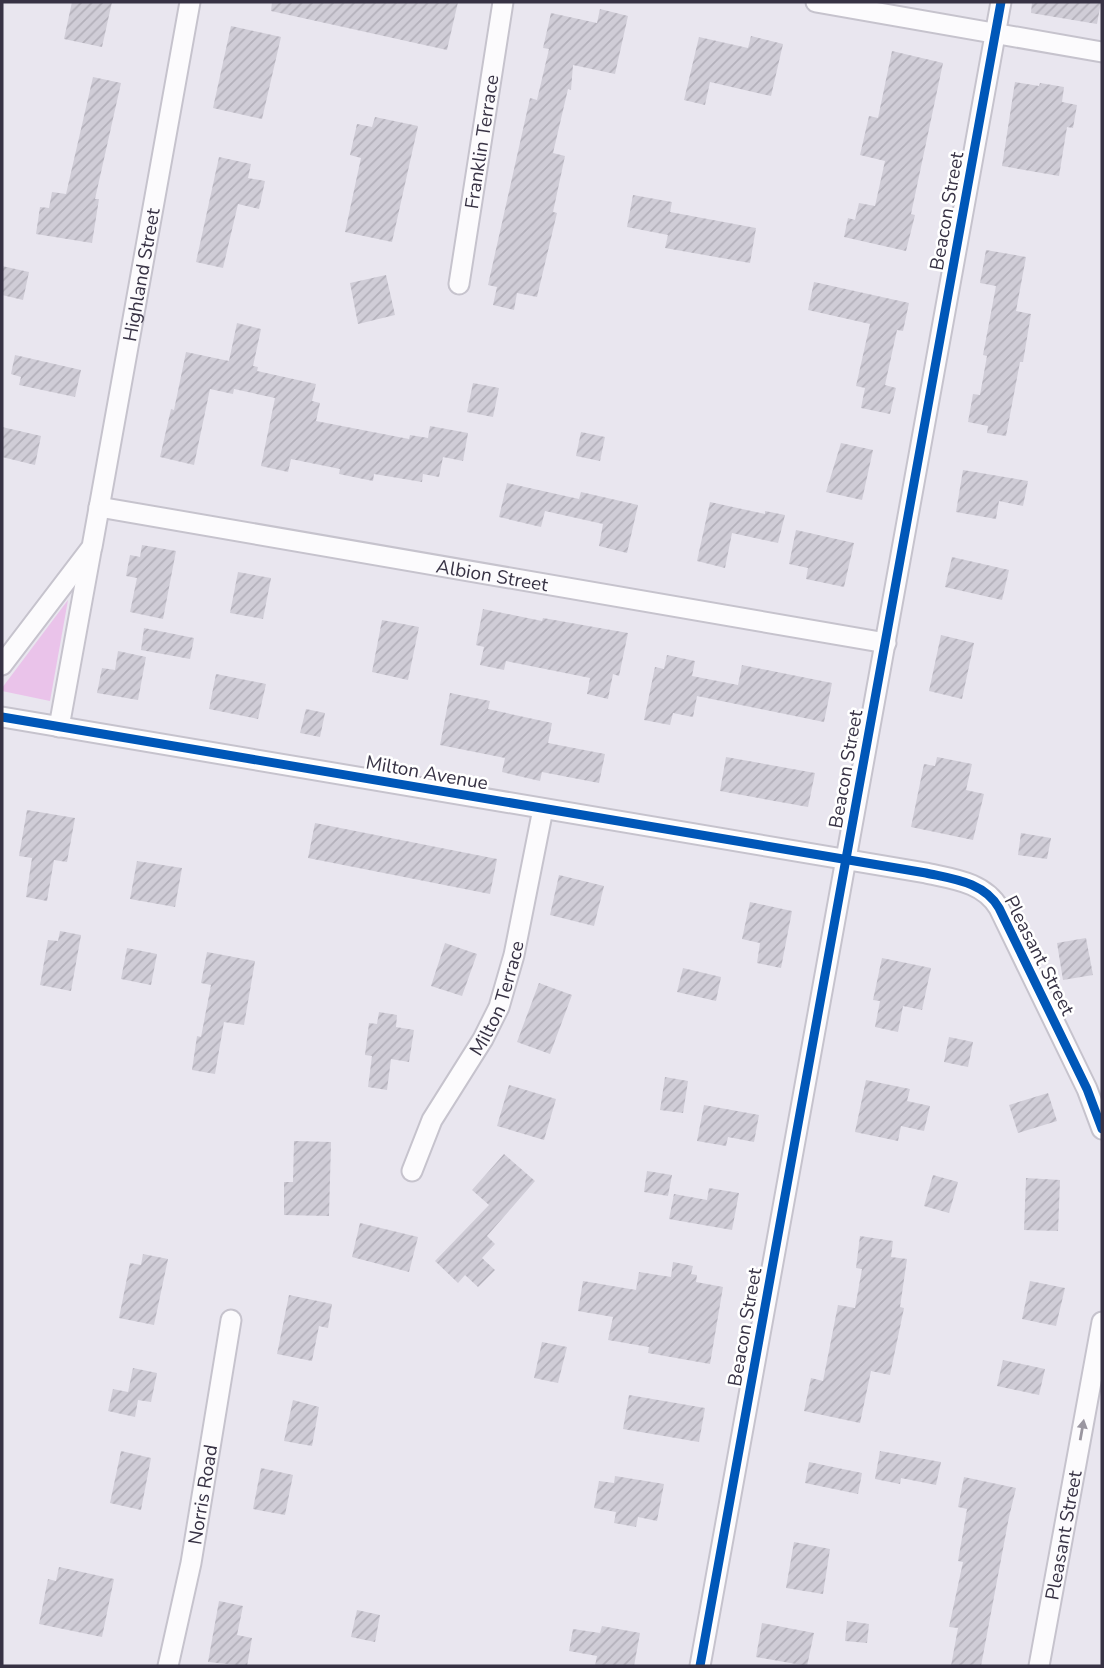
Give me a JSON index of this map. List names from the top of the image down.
{
  "streets": {
    "street": [
      "Franklin Terrace",
      "Beacon Street",
      "Highland Street",
      "Albion Street",
      "Milton Avenue",
      "Pleasant Street",
      "Milton Terrace",
      "Norris Road"
    ]
  },
  "crossings": [
    ["Beacon Street", "Albion Street"],
    ["Beacon Street", "Milton Avenue"],
    ["Beacon Street", "Pleasant Street"],
    ["Highland Street", "Albion Street"],
    ["Highland Street", "Milton Avenue"],
    ["Milton Avenue", "Pleasant Street"],
    ["Milton Avenue", "Milton Terrace"]
  ],
  "one_way": ["Pleasant Street"]
}
